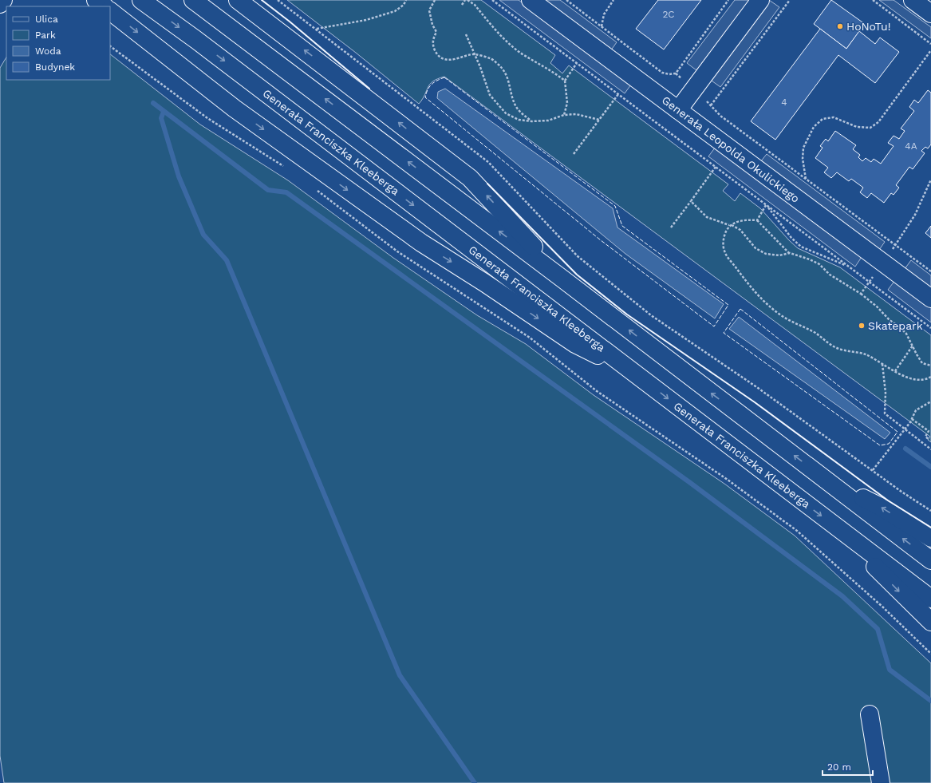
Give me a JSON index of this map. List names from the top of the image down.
{
  "streets": {
    "main road": ["Generała Franciszka Kleeberga", "Generała Leopolda Okulickiego"]
  },
  "places": ["HoNoTu!", "Skatepark"],
  "house_numbers": ["2C", "4", "4A"],
  "legend": [
    "Ulica",
    "Park",
    "Woda",
    "Budynek"
  ],
  "scale_bar": "20 m"
}
